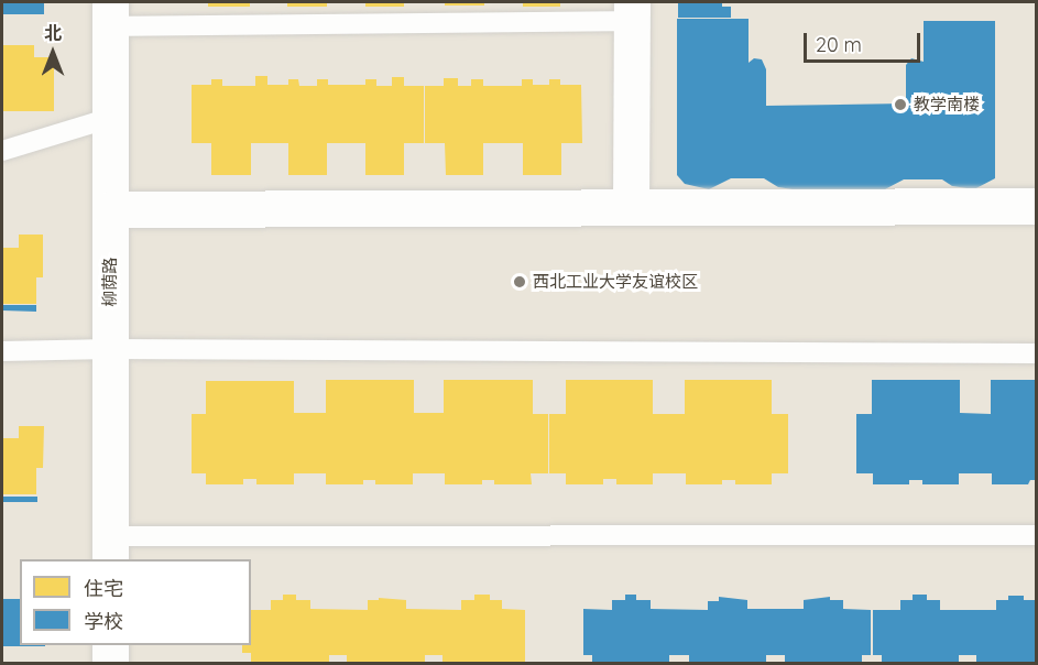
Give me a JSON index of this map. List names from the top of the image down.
{
  "streets": {
    "street": ["柳荫路"]
  },
  "places": ["教学南楼", "西北工业大学友谊校区"],
  "legend": ["住宅", "学校"],
  "scale_bar": "20 m",
  "north": "top"
}
